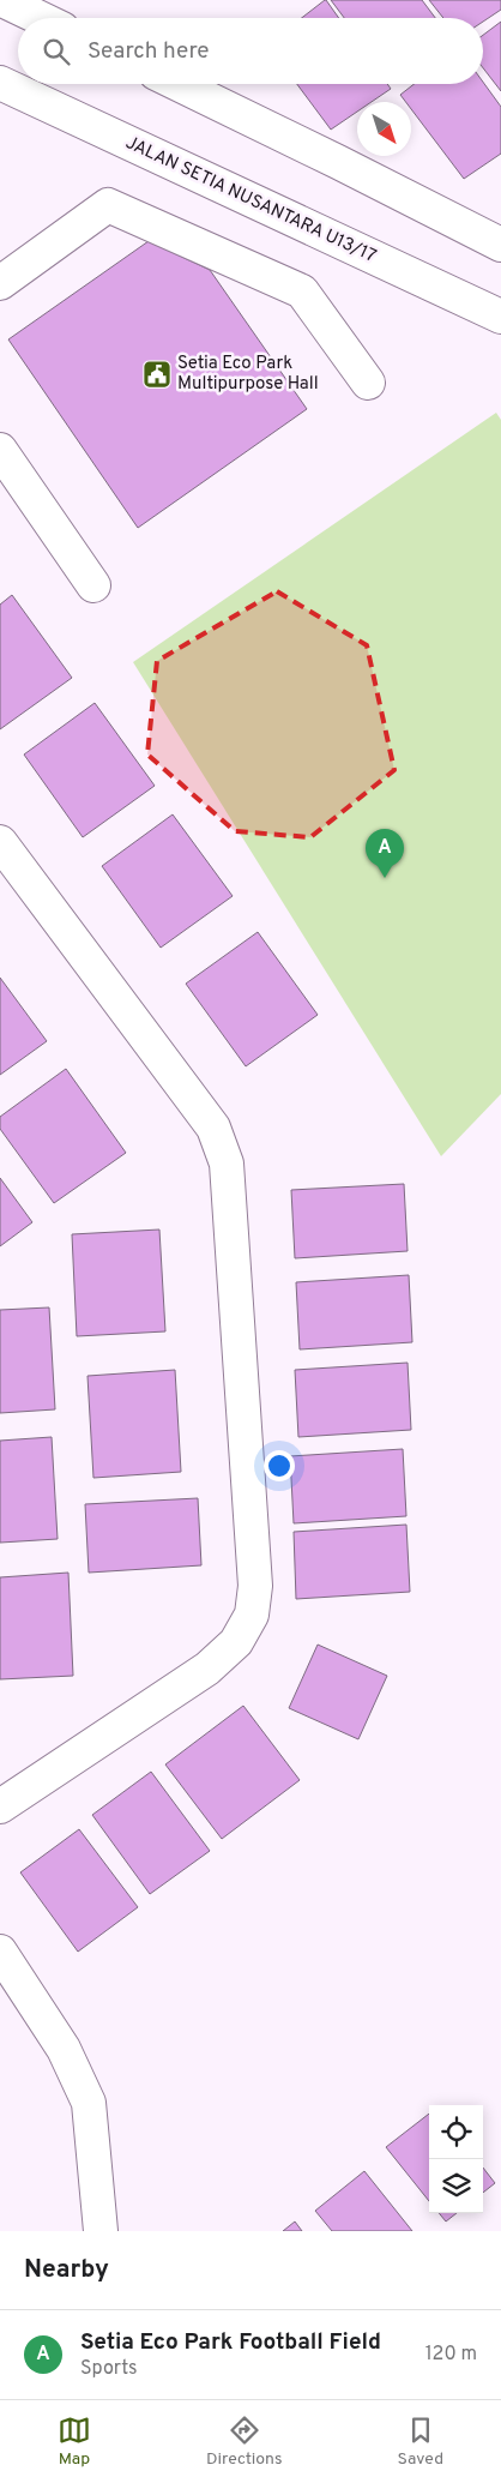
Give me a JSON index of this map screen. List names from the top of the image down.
{
  "streets": {
    "street": ["JALAN SETIA NUSANTARA U13/17"]
  },
  "places": {
    "public building": ["Setia Eco Park Multipurpose Hall"]
  },
  "north": "bottom right",
  "page": {
    "search": "Search here",
    "pins": "A",
    "heading": "Nearby",
    "list": [
      {
        "mark": "A",
        "name": "Setia Eco Park Football Field",
        "note": "Sports",
        "value": "120 m"
      }
    ],
    "nav": ["Map", "Directions", "Saved"]
  }
}
